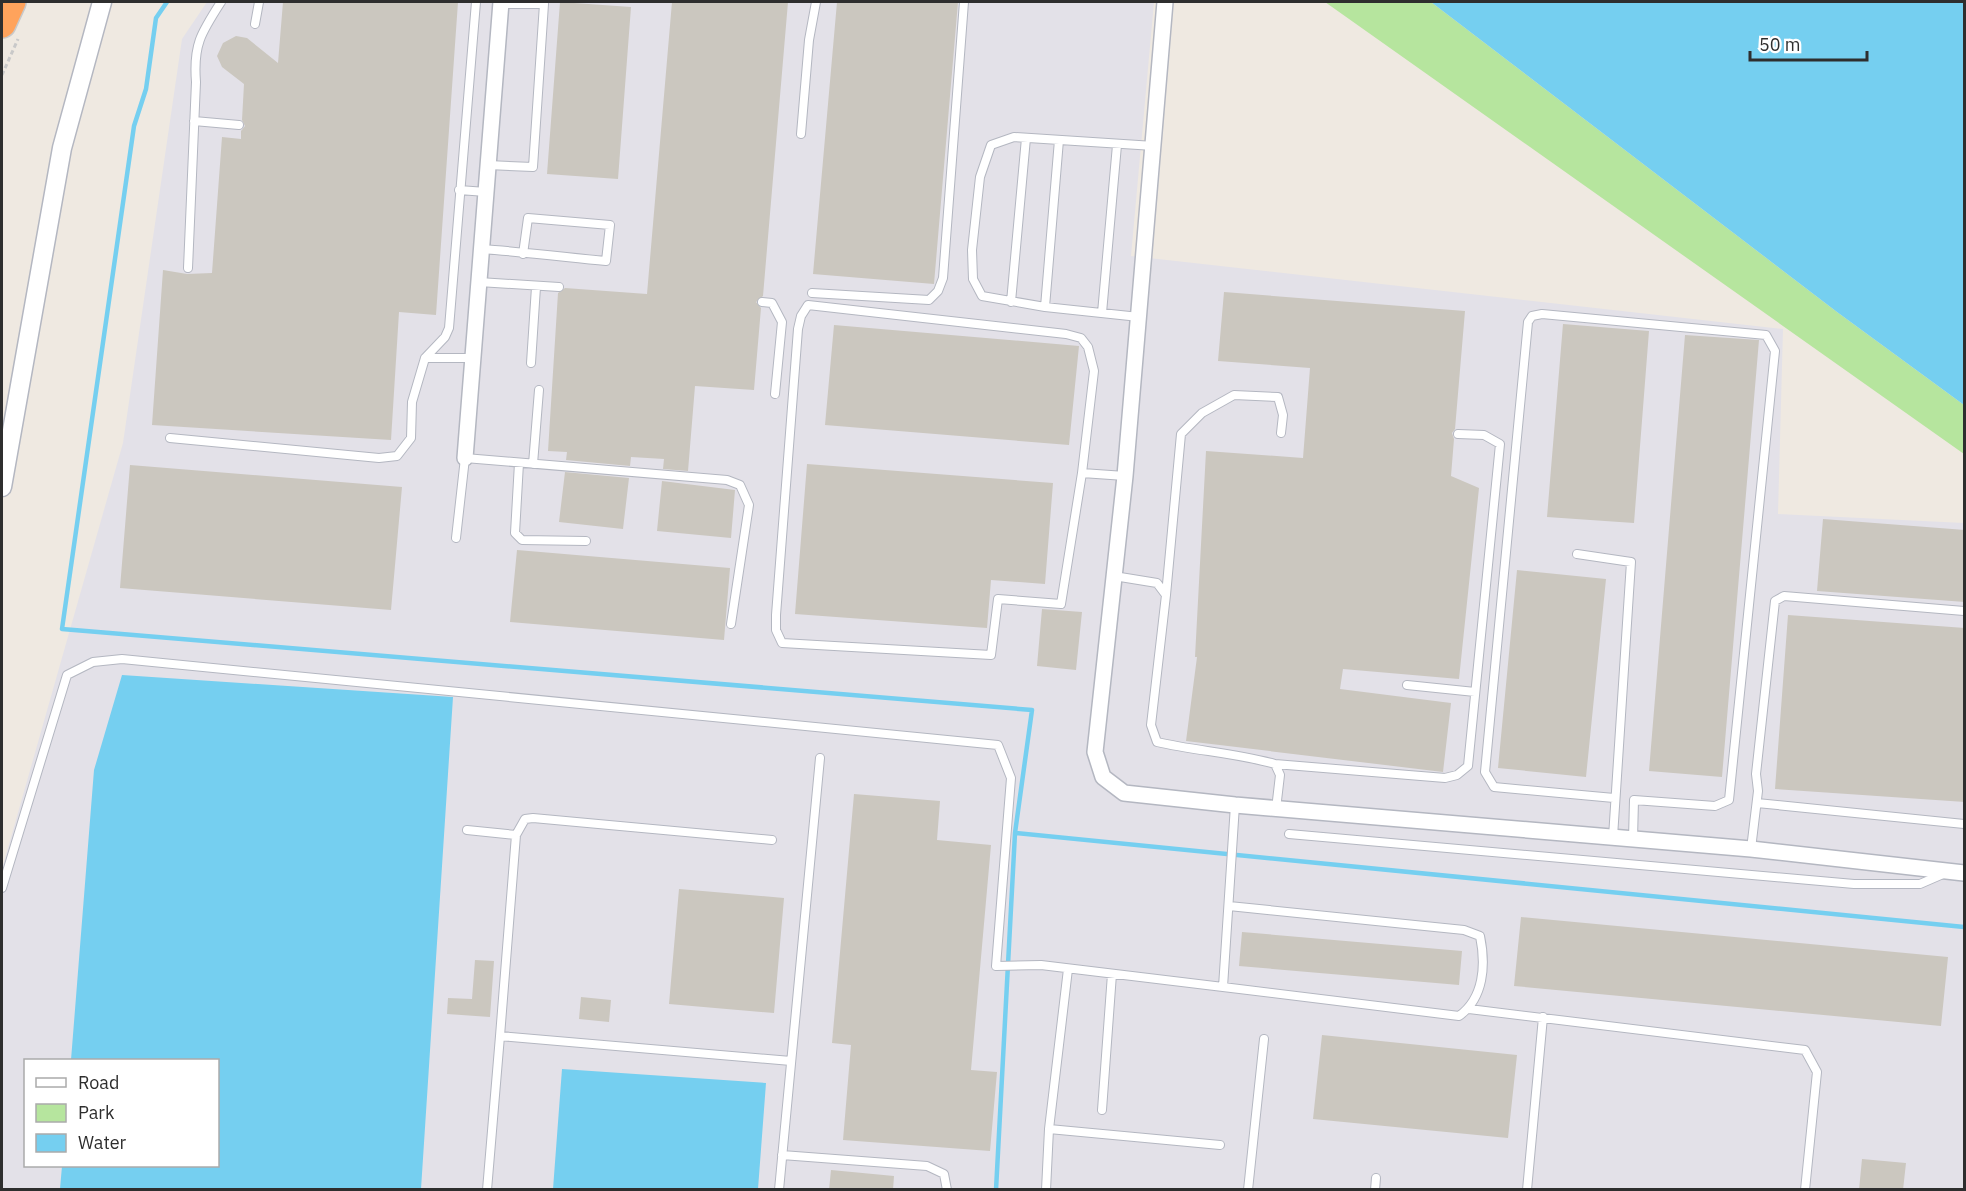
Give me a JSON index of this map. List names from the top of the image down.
{
  "legend": ["Road", "Park", "Water"],
  "scale_bar": "50 m"
}
